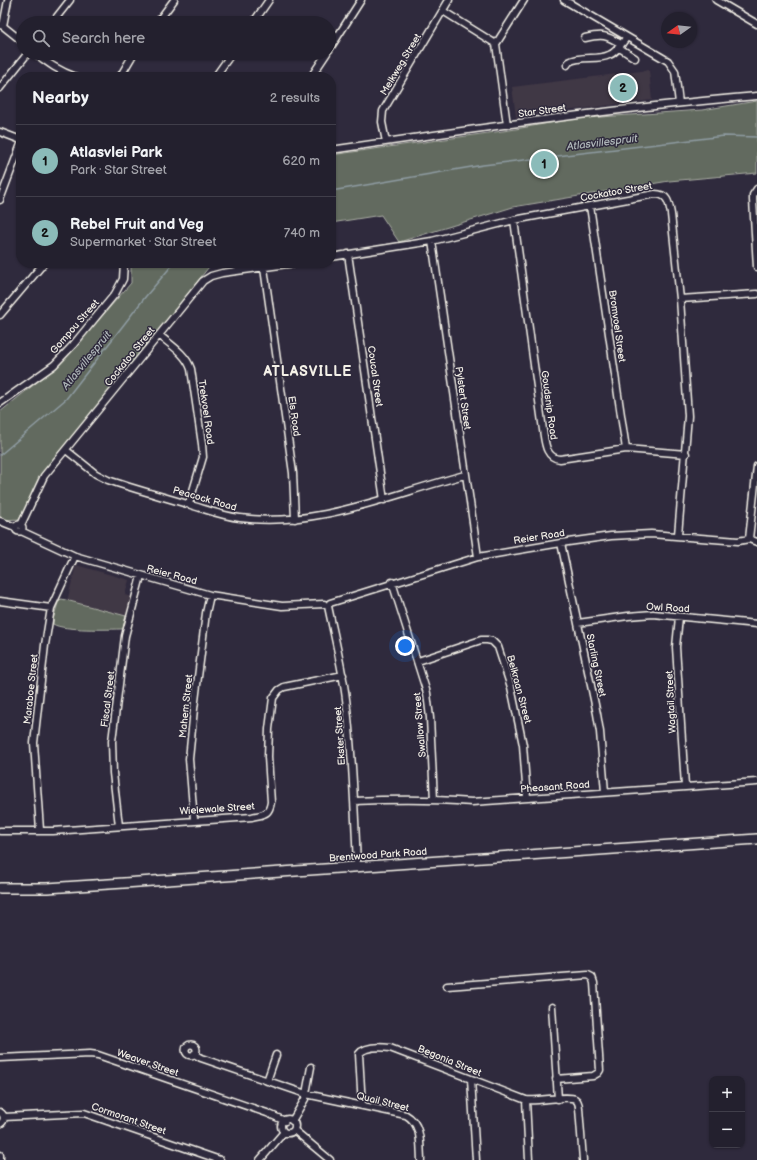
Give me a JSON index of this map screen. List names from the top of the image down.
{
  "streets": {
    "street": [
      "Melkweg Street",
      "Star Street",
      "Cockatoo Street",
      "Gompou Street",
      "Bromvoel Street",
      "Coucal Street",
      "Pylstert Street",
      "Goudsnip Road",
      "Trekvoel Road",
      "Els Road",
      "Peacock Road",
      "Reier Road",
      "Owl Road",
      "Starling Street",
      "Maraboe Street",
      "Belkraan Street",
      "Fiscal Street",
      "Wagtail Street",
      "Mahem Street",
      "Swallow Street",
      "Ekster Street",
      "Pheasant Road",
      "Wielewale Street",
      "Brentwood Park Road",
      "Begonia Street",
      "Weaver Street",
      "Quail Street",
      "Cormorant Street"
    ]
  },
  "crossings": [
    ["Melkweg Street", "Star Street"],
    ["Cockatoo Street", "Bromvoel Street"],
    ["Cockatoo Street", "Coucal Street"],
    ["Cockatoo Street", "Pylstert Street"],
    ["Cockatoo Street", "Goudsnip Road"],
    ["Cockatoo Street", "Trekvoel Road"],
    ["Cockatoo Street", "Els Road"],
    ["Cockatoo Street", "Peacock Road"],
    ["Cockatoo Street", "Reier Road"],
    ["Bromvoel Street", "Goudsnip Road"],
    ["Coucal Street", "Peacock Road"],
    ["Pylstert Street", "Peacock Road"],
    ["Pylstert Street", "Reier Road"],
    ["Trekvoel Road", "Peacock Road"],
    ["Els Road", "Peacock Road"],
    ["Reier Road", "Starling Street"],
    ["Reier Road", "Maraboe Street"],
    ["Reier Road", "Fiscal Street"],
    ["Reier Road", "Mahem Street"],
    ["Reier Road", "Swallow Street"],
    ["Reier Road", "Ekster Street"],
    ["Owl Road", "Starling Street"],
    ["Owl Road", "Wagtail Street"],
    ["Starling Street", "Pheasant Road"],
    ["Maraboe Street", "Wielewale Street"],
    ["Belkraan Street", "Swallow Street"],
    ["Belkraan Street", "Pheasant Road"],
    ["Fiscal Street", "Wielewale Street"],
    ["Wagtail Street", "Pheasant Road"],
    ["Mahem Street", "Wielewale Street"],
    ["Swallow Street", "Pheasant Road"],
    ["Ekster Street", "Pheasant Road"],
    ["Ekster Street", "Wielewale Street"],
    ["Ekster Street", "Brentwood Park Road"],
    ["Begonia Street", "Quail Street"]
  ],
  "districts": ["ATLASVILLE"],
  "water": ["Atlasvillespruit"],
  "north": "left",
  "page": {
    "search": "Search here",
    "heading": ["Nearby", "2 results"],
    "pins": ["2", "1"],
    "list": [
      {
        "mark": "1",
        "name": "Atlasvlei Park",
        "note": "Park · Star Street",
        "value": "620 m"
      },
      {
        "mark": "2",
        "name": "Rebel Fruit and Veg",
        "note": "Supermarket · Star Street",
        "value": "740 m"
      }
    ],
    "map_buttons": ["+", "−"]
  }
}
